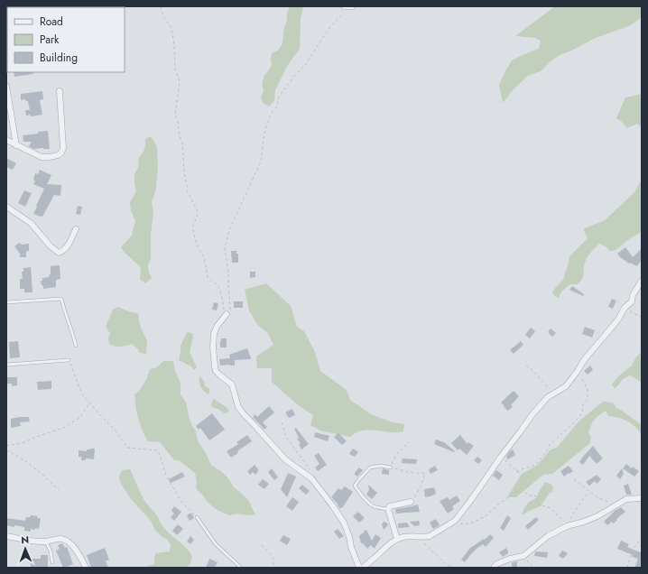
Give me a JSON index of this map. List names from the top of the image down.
{
  "legend": ["Road", "Park", "Building"],
  "north": "top"
}
